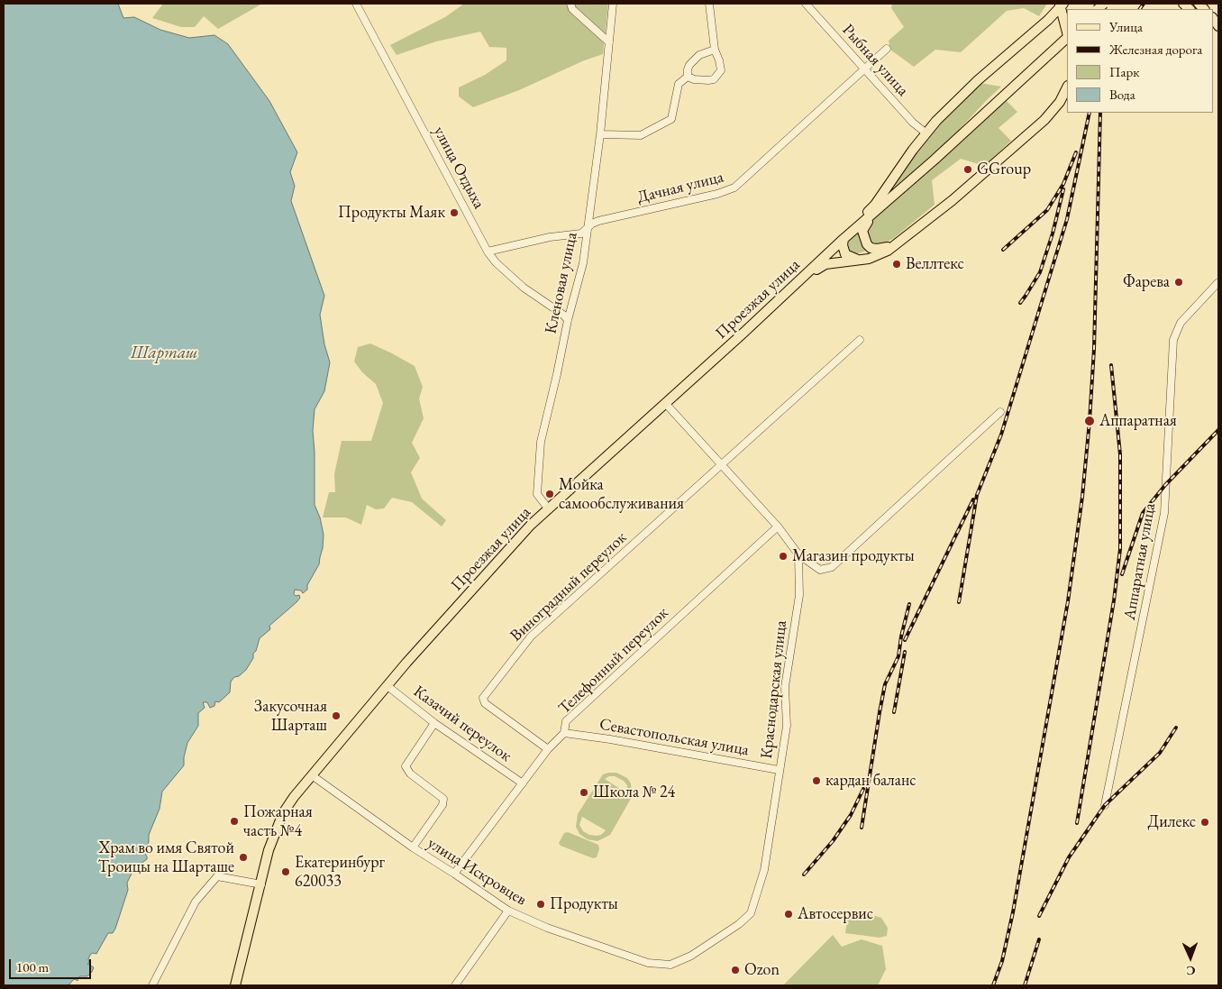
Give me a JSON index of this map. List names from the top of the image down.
{
  "streets": {
    "main road": ["Проезжая улица"],
    "street": [
      "Рыбная улица",
      "улица Отдыха",
      "Дачная улица",
      "Кленовая улица",
      "Аппаратная улица",
      "Виноградный переулок",
      "Телефонный переулок",
      "Краснодарская улица",
      "Казачий переулок",
      "Севастопольская улица",
      "улица Искровцев"
    ]
  },
  "crossings": [
    ["Рыбная улица", "Дачная улица"],
    ["улица Отдыха", "Дачная улица"],
    ["улица Отдыха", "Кленовая улица"],
    ["Дачная улица", "Кленовая улица"],
    ["Кленовая улица", "Проезжая улица"],
    ["Проезжая улица", "Казачий переулок"],
    ["Проезжая улица", "улица Искровцев"],
    ["Виноградный переулок", "Телефонный переулок"],
    ["Телефонный переулок", "Казачий переулок"],
    ["Телефонный переулок", "Севастопольская улица"],
    ["Телефонный переулок", "улица Искровцев"],
    ["Краснодарская улица", "Севастопольская улица"],
    ["Краснодарская улица", "улица Искровцев"]
  ],
  "water": ["Шарташ"],
  "places": [
    "GGroup",
    "Продукты Маяк",
    "Веллтекс",
    "Фарева",
    "Аппаратная",
    "Мойка самообслуживания",
    "Магазин продукты",
    "Закусочная Шарташ",
    "кардан баланс",
    "Школа № 24",
    "Пожарная часть №4",
    "Дилекс",
    "Храм во имя Святой Троицы на Шарташе",
    "Екатеринбург 620033",
    "Продукты",
    "Автосервис",
    "Ozon"
  ],
  "legend": [
    "Улица",
    "Железная дорога",
    "Парк",
    "Вода"
  ],
  "scale_bar": "100 m",
  "north": "bottom"
}
